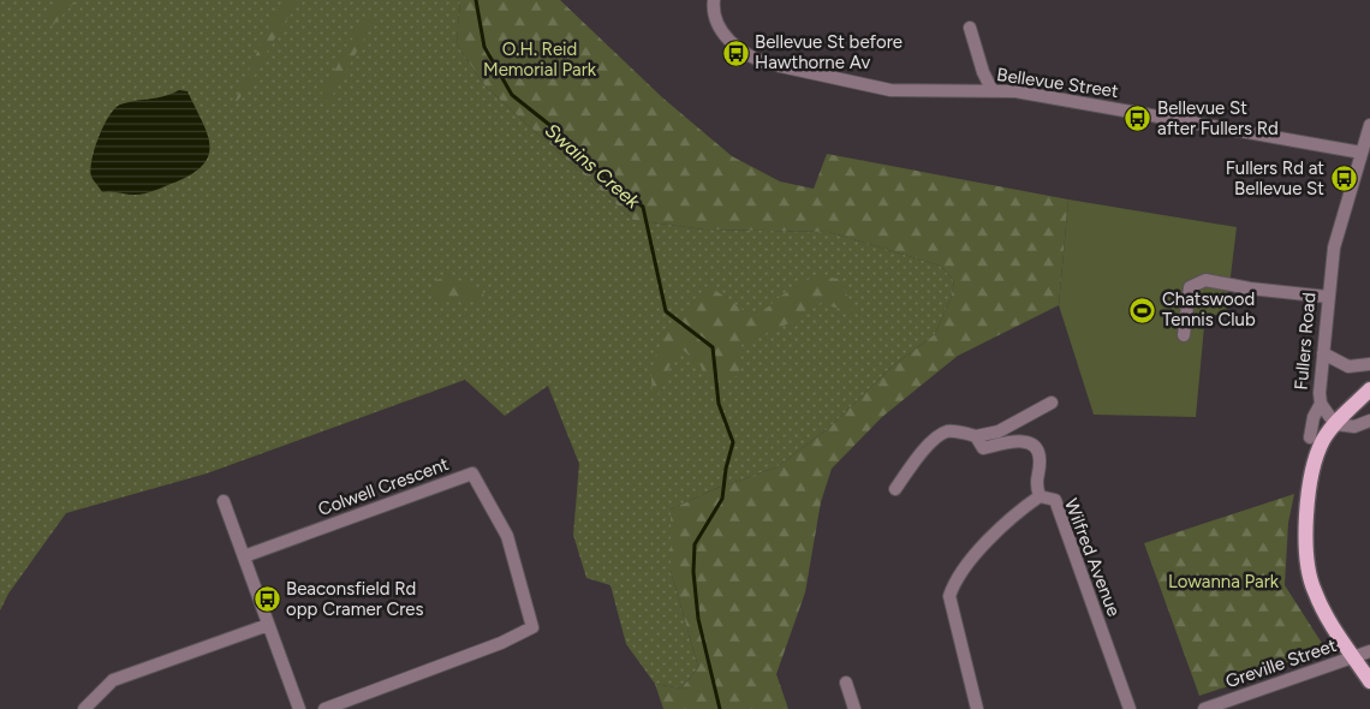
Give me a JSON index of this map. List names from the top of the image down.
{
  "streets": {
    "street": [
      "Bellevue Street",
      "Fullers Road",
      "Colwell Crescent",
      "Wilfred Avenue",
      "Greville Street"
    ]
  },
  "crossings": [
    ["Bellevue Street", "Fullers Road"]
  ],
  "water": ["Swains Creek"],
  "parks": ["O.H. Reid Memorial Park", "Lowanna Park"],
  "places": {
    "bus stop": [
      "Bellevue St before Hawthorne Av",
      "Bellevue St after Fullers Rd",
      "Fullers Rd at Bellevue St",
      "Beaconsfield Rd opp Cramer Cres"
    ],
    "sports": ["Chatswood Tennis Club"]
  }
}
